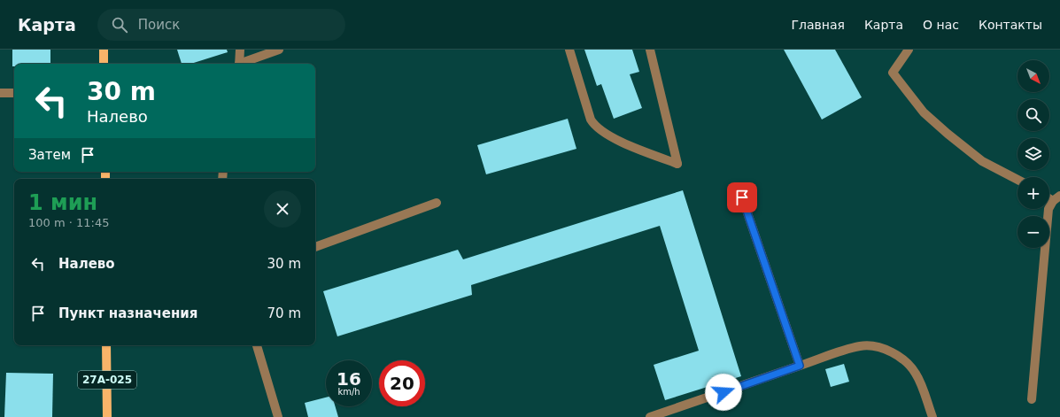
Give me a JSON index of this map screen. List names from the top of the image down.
{
  "streets": {
    "main road": ["27А-025"]
  },
  "north": "bottom right",
  "page": {
    "header": "Карта",
    "search": "Поиск",
    "nav": [
      "Главная",
      "Карта",
      "О нас",
      "Контакты"
    ],
    "map_buttons": ["+", "−"],
    "turn": ["30 m", "Налево"],
    "then": "Затем",
    "heading": ["1 мин", "100 m · 11:45"],
    "list": [
      {
        "name": "Налево",
        "value": "30 m"
      },
      {
        "name": "Пункт назначения",
        "value": "70 m"
      }
    ],
    "speed": "16 km/h",
    "limit": "20"
  }
}
